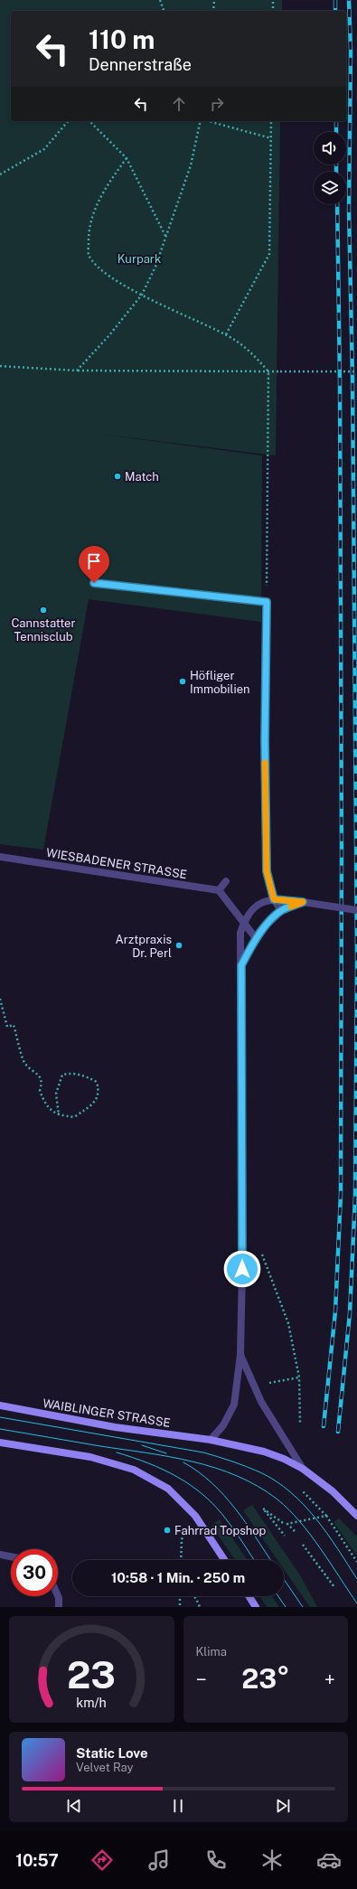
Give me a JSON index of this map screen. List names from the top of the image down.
{
  "streets": {
    "main road": ["WAIBLINGER STRASSE"],
    "street": ["WIESBADENER STRASSE"]
  },
  "parks": ["Kurpark"],
  "places": [
    "Match",
    "Cannstatter Tennisclub",
    "Höfliger Immobilien",
    "Arztpraxis Dr. Perl",
    "Fahrrad Topshop"
  ],
  "page": {
    "turn": ["110 m", "Dennerstraße"],
    "limit": "30",
    "trip": "10:58 · 1 Min. · 250 m",
    "tile": "Klima",
    "heat": ["−", "23°", "+"],
    "song": ["Static Love", "Velvet Ray"],
    "tabs": "10:57",
    "gauge": ["23", "km/h"]
  }
}
